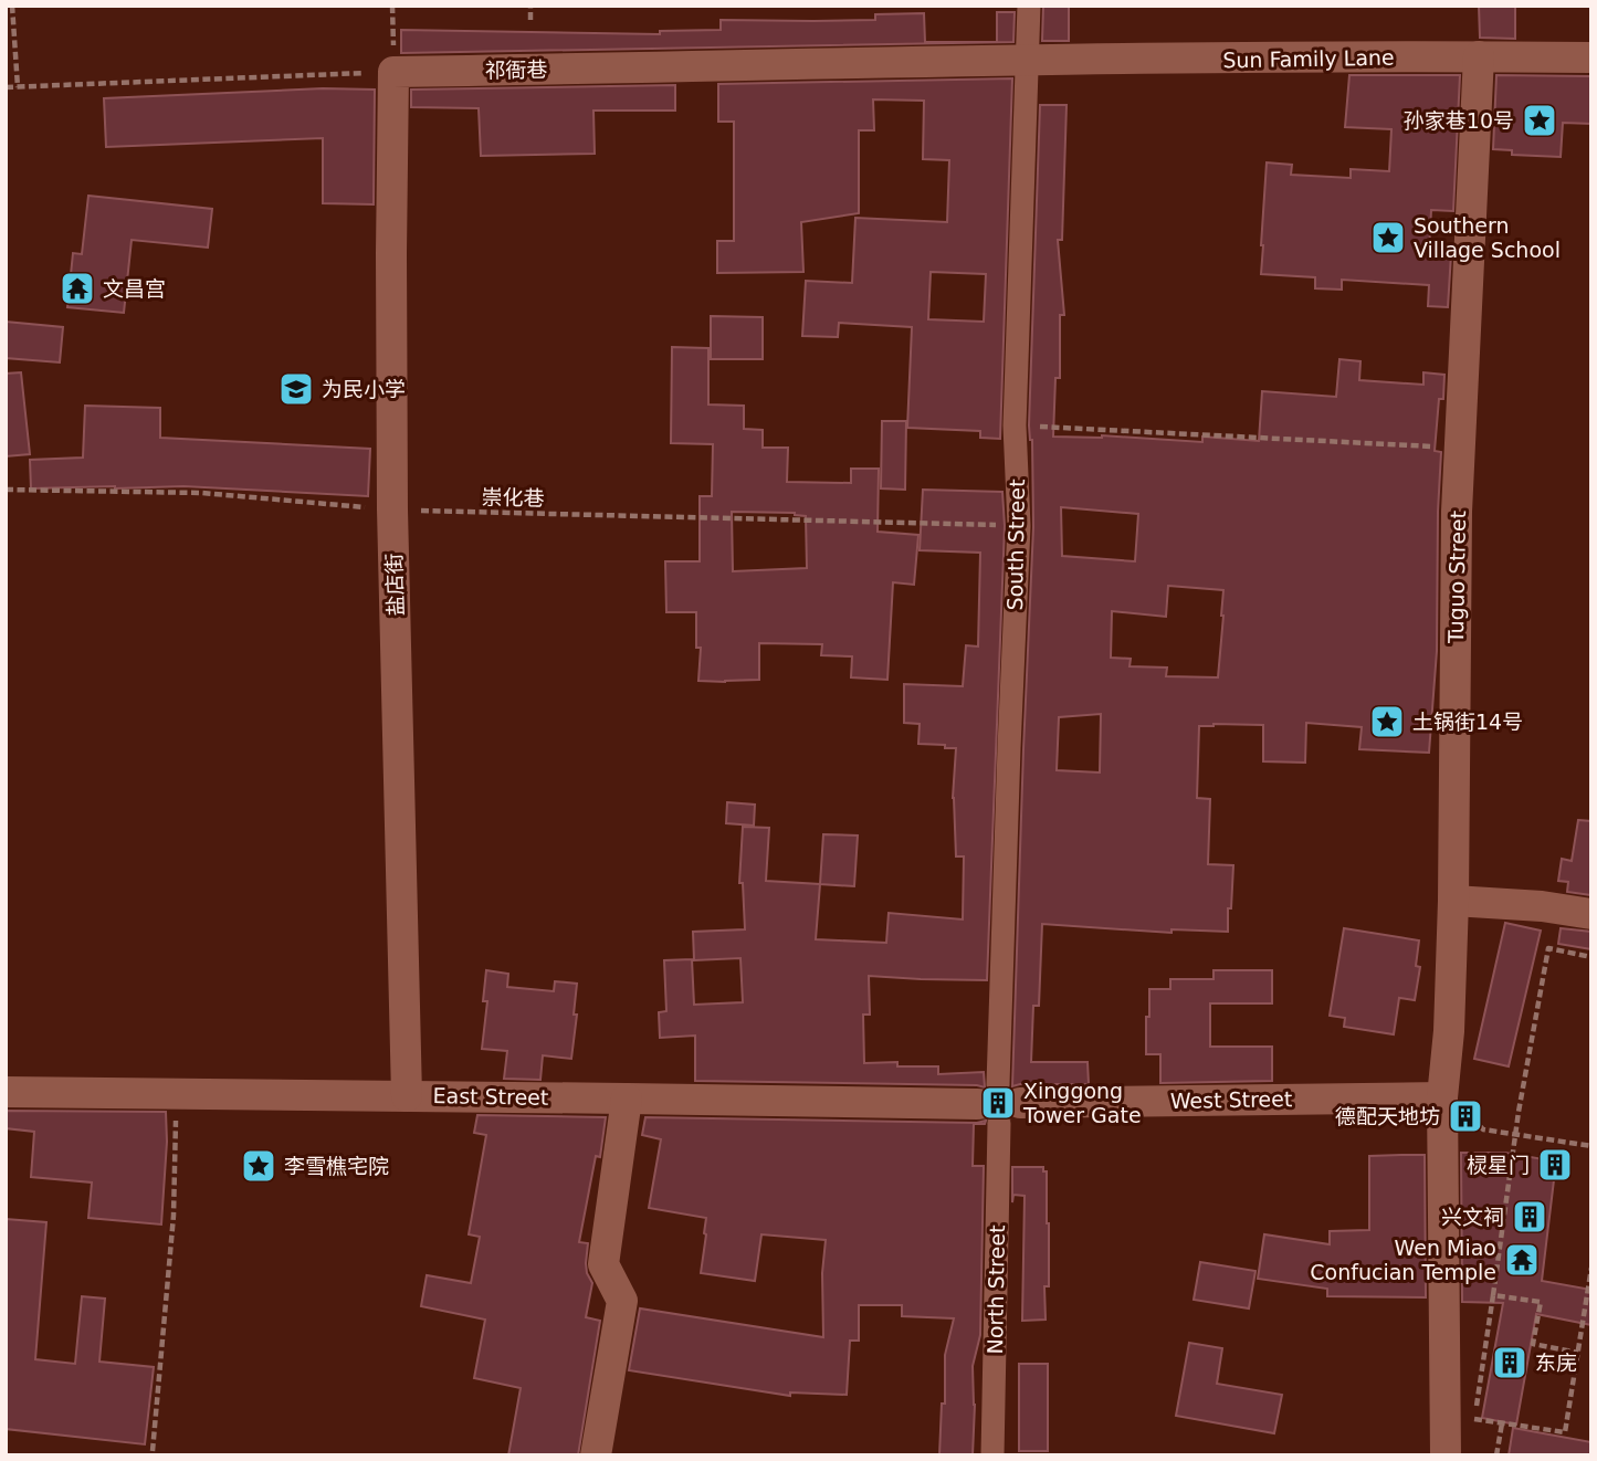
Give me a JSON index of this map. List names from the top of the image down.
{
  "streets": {
    "street": [
      "Sun Family Lane",
      "祁衙巷",
      "South Street",
      "Tuguo Street",
      "盐店街",
      "East Street",
      "West Street",
      "North Street"
    ],
    "path": ["崇化巷"]
  },
  "crossings": [
    ["Sun Family Lane", "祁衙巷"],
    ["Sun Family Lane", "South Street"],
    ["Sun Family Lane", "Tuguo Street"],
    ["祁衙巷", "South Street"],
    ["祁衙巷", "盐店街"],
    ["崇化巷", "South Street"],
    ["崇化巷", "盐店街"],
    ["South Street", "East Street"],
    ["South Street", "West Street"],
    ["South Street", "North Street"],
    ["Tuguo Street", "West Street"],
    ["盐店街", "East Street"],
    ["East Street", "West Street"],
    ["East Street", "North Street"],
    ["West Street", "North Street"]
  ],
  "places": {
    "place": [
      "孙家巷10号",
      "Southern Village School",
      "土锅街14号",
      "李雪樵宅院"
    ],
    "temple": ["文昌宫", "Wen Miao Confucian Temple"],
    "school or university": ["为民小学"],
    "building": [
      "Xinggong Tower Gate",
      "德配天地坊",
      "棂星门",
      "兴文祠",
      "东庑"
    ]
  }
}
